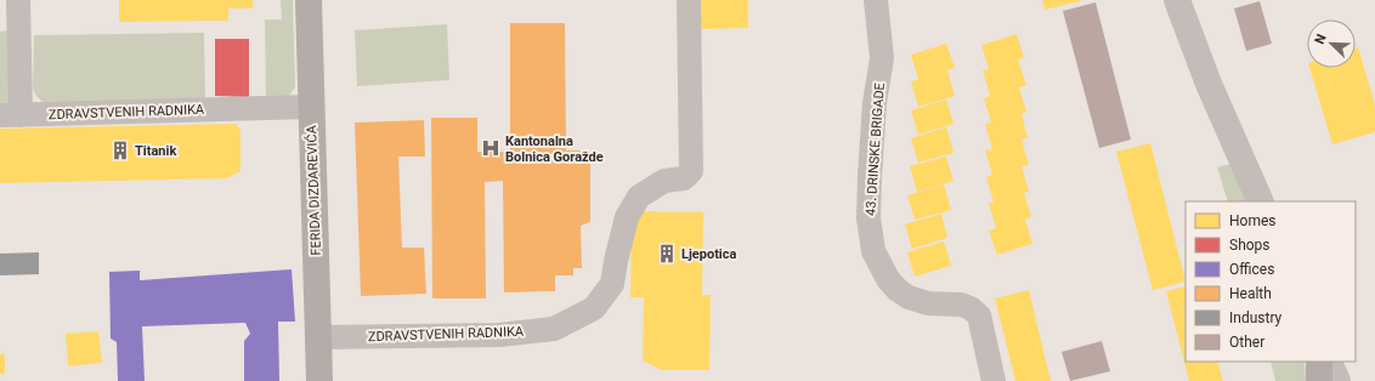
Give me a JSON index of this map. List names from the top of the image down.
{
  "streets": {
    "main road": ["FERIDA DIZDAREVIĆA"],
    "street": ["ZDRAVSTVENIH RADNIKA", "43. DRINSKE BRIGADE"]
  },
  "crossings": [
    ["ZDRAVSTVENIH RADNIKA", "FERIDA DIZDAREVIĆA"]
  ],
  "places": {
    "hospital": ["Kantonalna Bolnica Goražde"],
    "building": ["Titanik", "Ljepotica"]
  },
  "legend": [
    "Homes",
    "Shops",
    "Offices",
    "Health",
    "Industry",
    "Other"
  ],
  "north": "top left"
}
